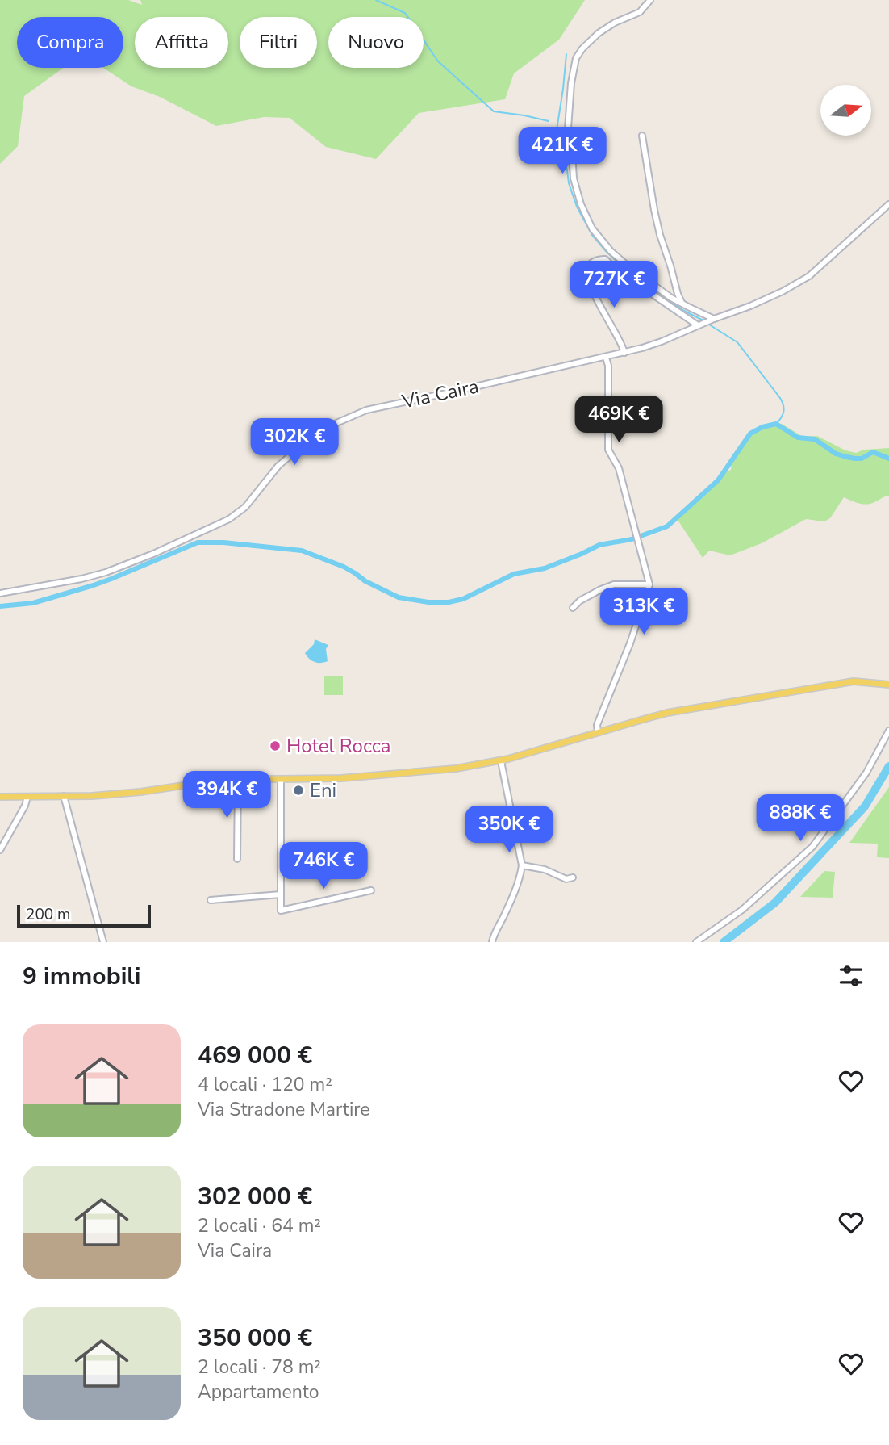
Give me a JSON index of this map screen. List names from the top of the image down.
{
  "streets": {
    "street": ["Via Caira"]
  },
  "places": ["Hotel Rocca", "Eni"],
  "scale_bar": "200 m",
  "north": "right",
  "page": {
    "chip": [
      "Compra",
      "Affitta",
      "Filtri",
      "Nuovo"
    ],
    "price": [
      "421K €",
      "727K €",
      "469K €",
      "302K €",
      "313K €",
      "394K €",
      "888K €",
      "350K €",
      "746K €"
    ],
    "scale": "200 m",
    "heading": "9 immobili",
    "list": [
      {
        "name": "469 000 €",
        "note": "4 locali · 120 m² · Via Stradone Martire"
      },
      {
        "name": "302 000 €",
        "note": "2 locali · 64 m² · Via Caira"
      },
      {
        "name": "350 000 €",
        "note": "2 locali · 78 m² · Appartamento"
      }
    ]
  }
}
